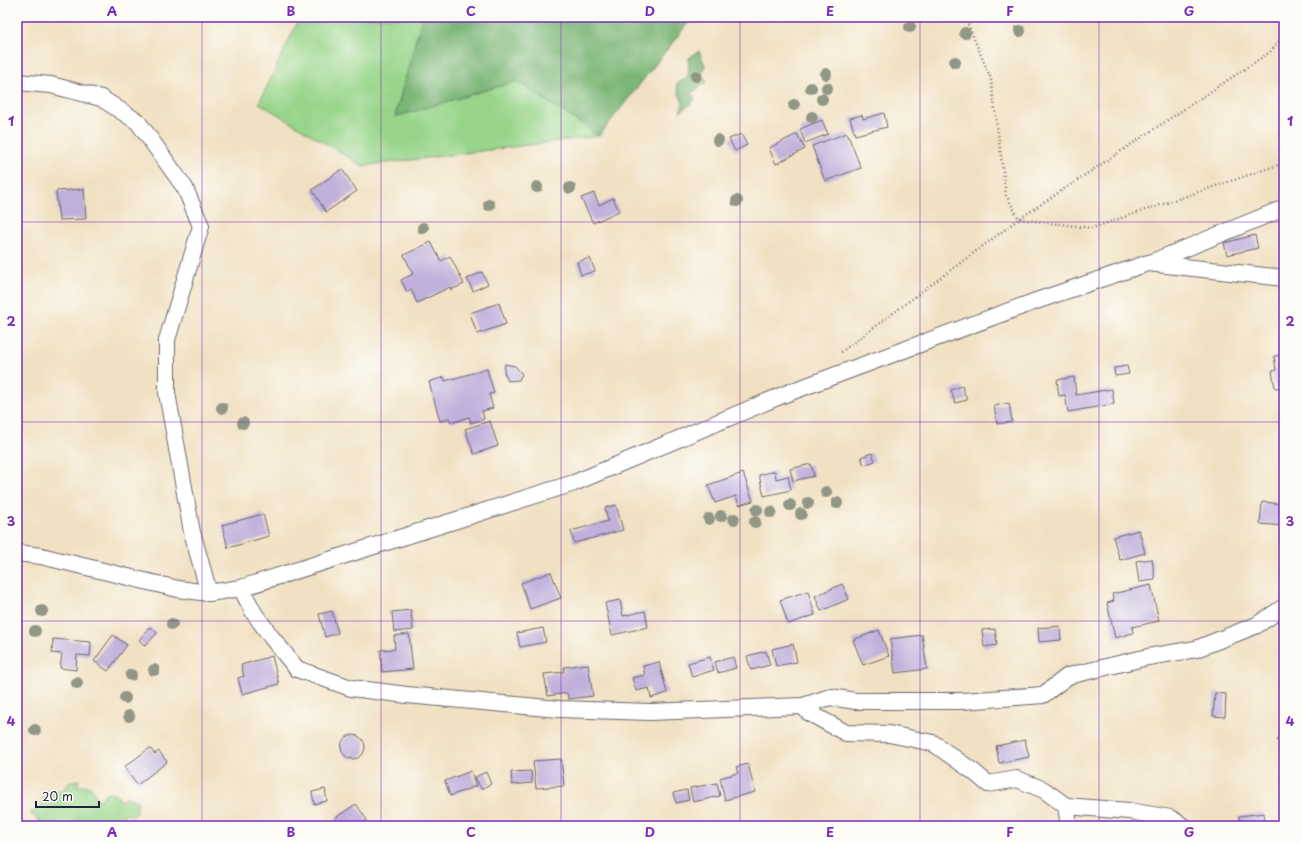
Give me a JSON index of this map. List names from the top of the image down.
{
  "scale_bar": "20 m",
  "grid": {
    "columns": [
      "A",
      "B",
      "C",
      "D",
      "E",
      "F",
      "G"
    ],
    "rows": [
      "1",
      "2",
      "3",
      "4"
    ]
  }
}
